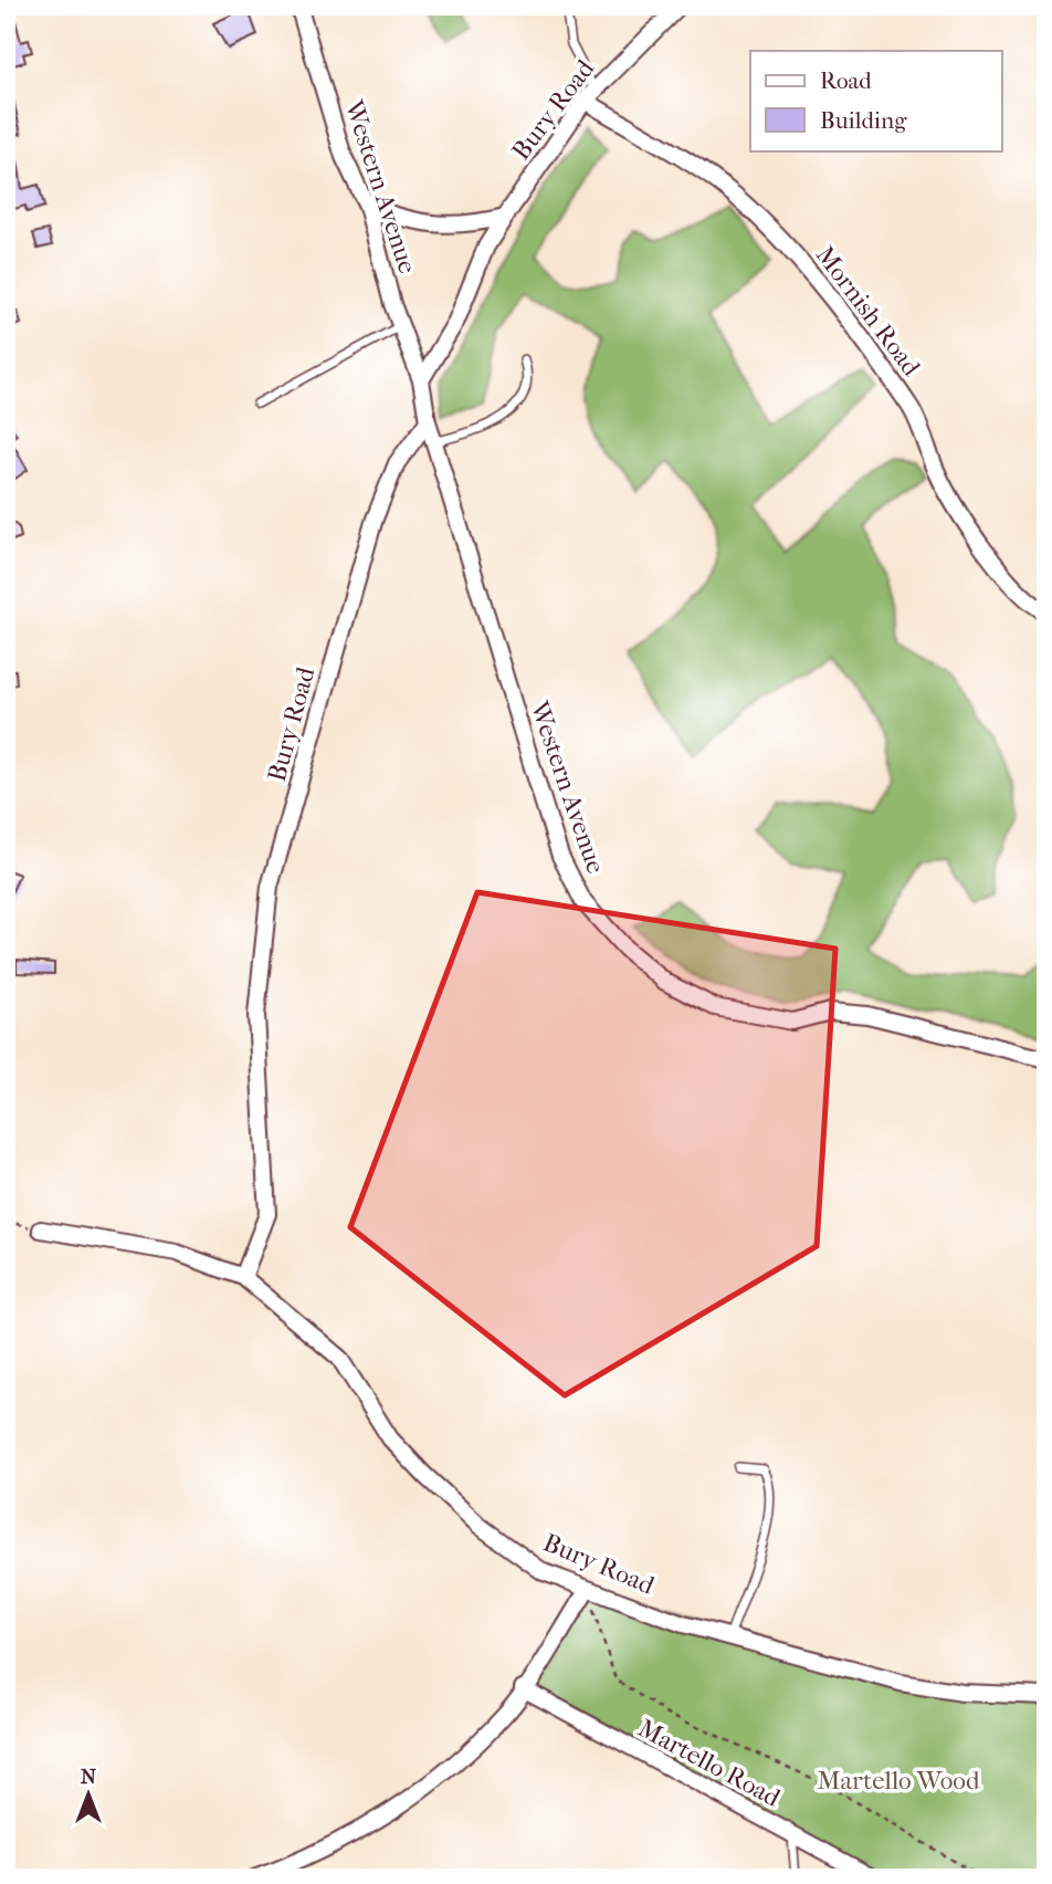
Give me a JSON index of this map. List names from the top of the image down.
{
  "streets": {
    "street": [
      "Bury Road",
      "Western Avenue",
      "Mornish Road",
      "Martello Road"
    ]
  },
  "crossings": [
    ["Bury Road", "Western Avenue"],
    ["Bury Road", "Mornish Road"]
  ],
  "parks": ["Martello Wood"],
  "legend": ["Road", "Building"],
  "north": "top"
}
